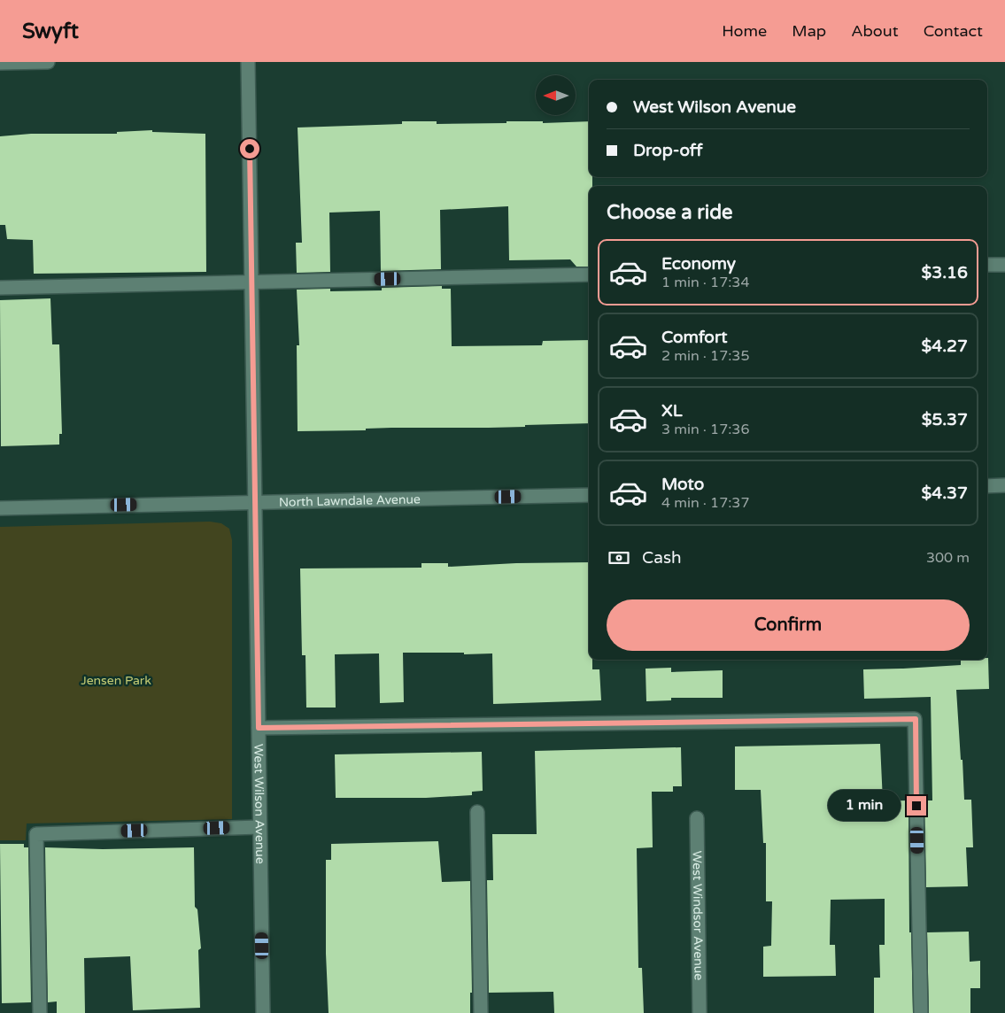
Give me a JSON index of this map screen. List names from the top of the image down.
{
  "streets": {
    "street": ["North Lawndale Avenue", "West Wilson Avenue", "West Windsor Avenue"]
  },
  "crossings": [
    ["North Lawndale Avenue", "West Wilson Avenue"]
  ],
  "parks": ["Jensen Park"],
  "north": "left",
  "page": {
    "header": "Swyft",
    "nav": [
      "Home",
      "Map",
      "About",
      "Contact"
    ],
    "banner": ["West Wilson Avenue", "Drop-off"],
    "heading": "Choose a ride",
    "list": [
      {
        "name": "Economy",
        "note": "1 min · 17:34",
        "value": "$3.16"
      },
      {
        "name": "Comfort",
        "note": "2 min · 17:35",
        "value": "$4.27"
      },
      {
        "name": "XL",
        "note": "3 min · 17:36",
        "value": "$5.37"
      },
      {
        "name": "Moto",
        "note": "4 min · 17:37",
        "value": "$4.37"
      }
    ],
    "pay": ["Cash", "300 m"],
    "buttons": "Confirm",
    "bubble": "1 min"
  }
}
